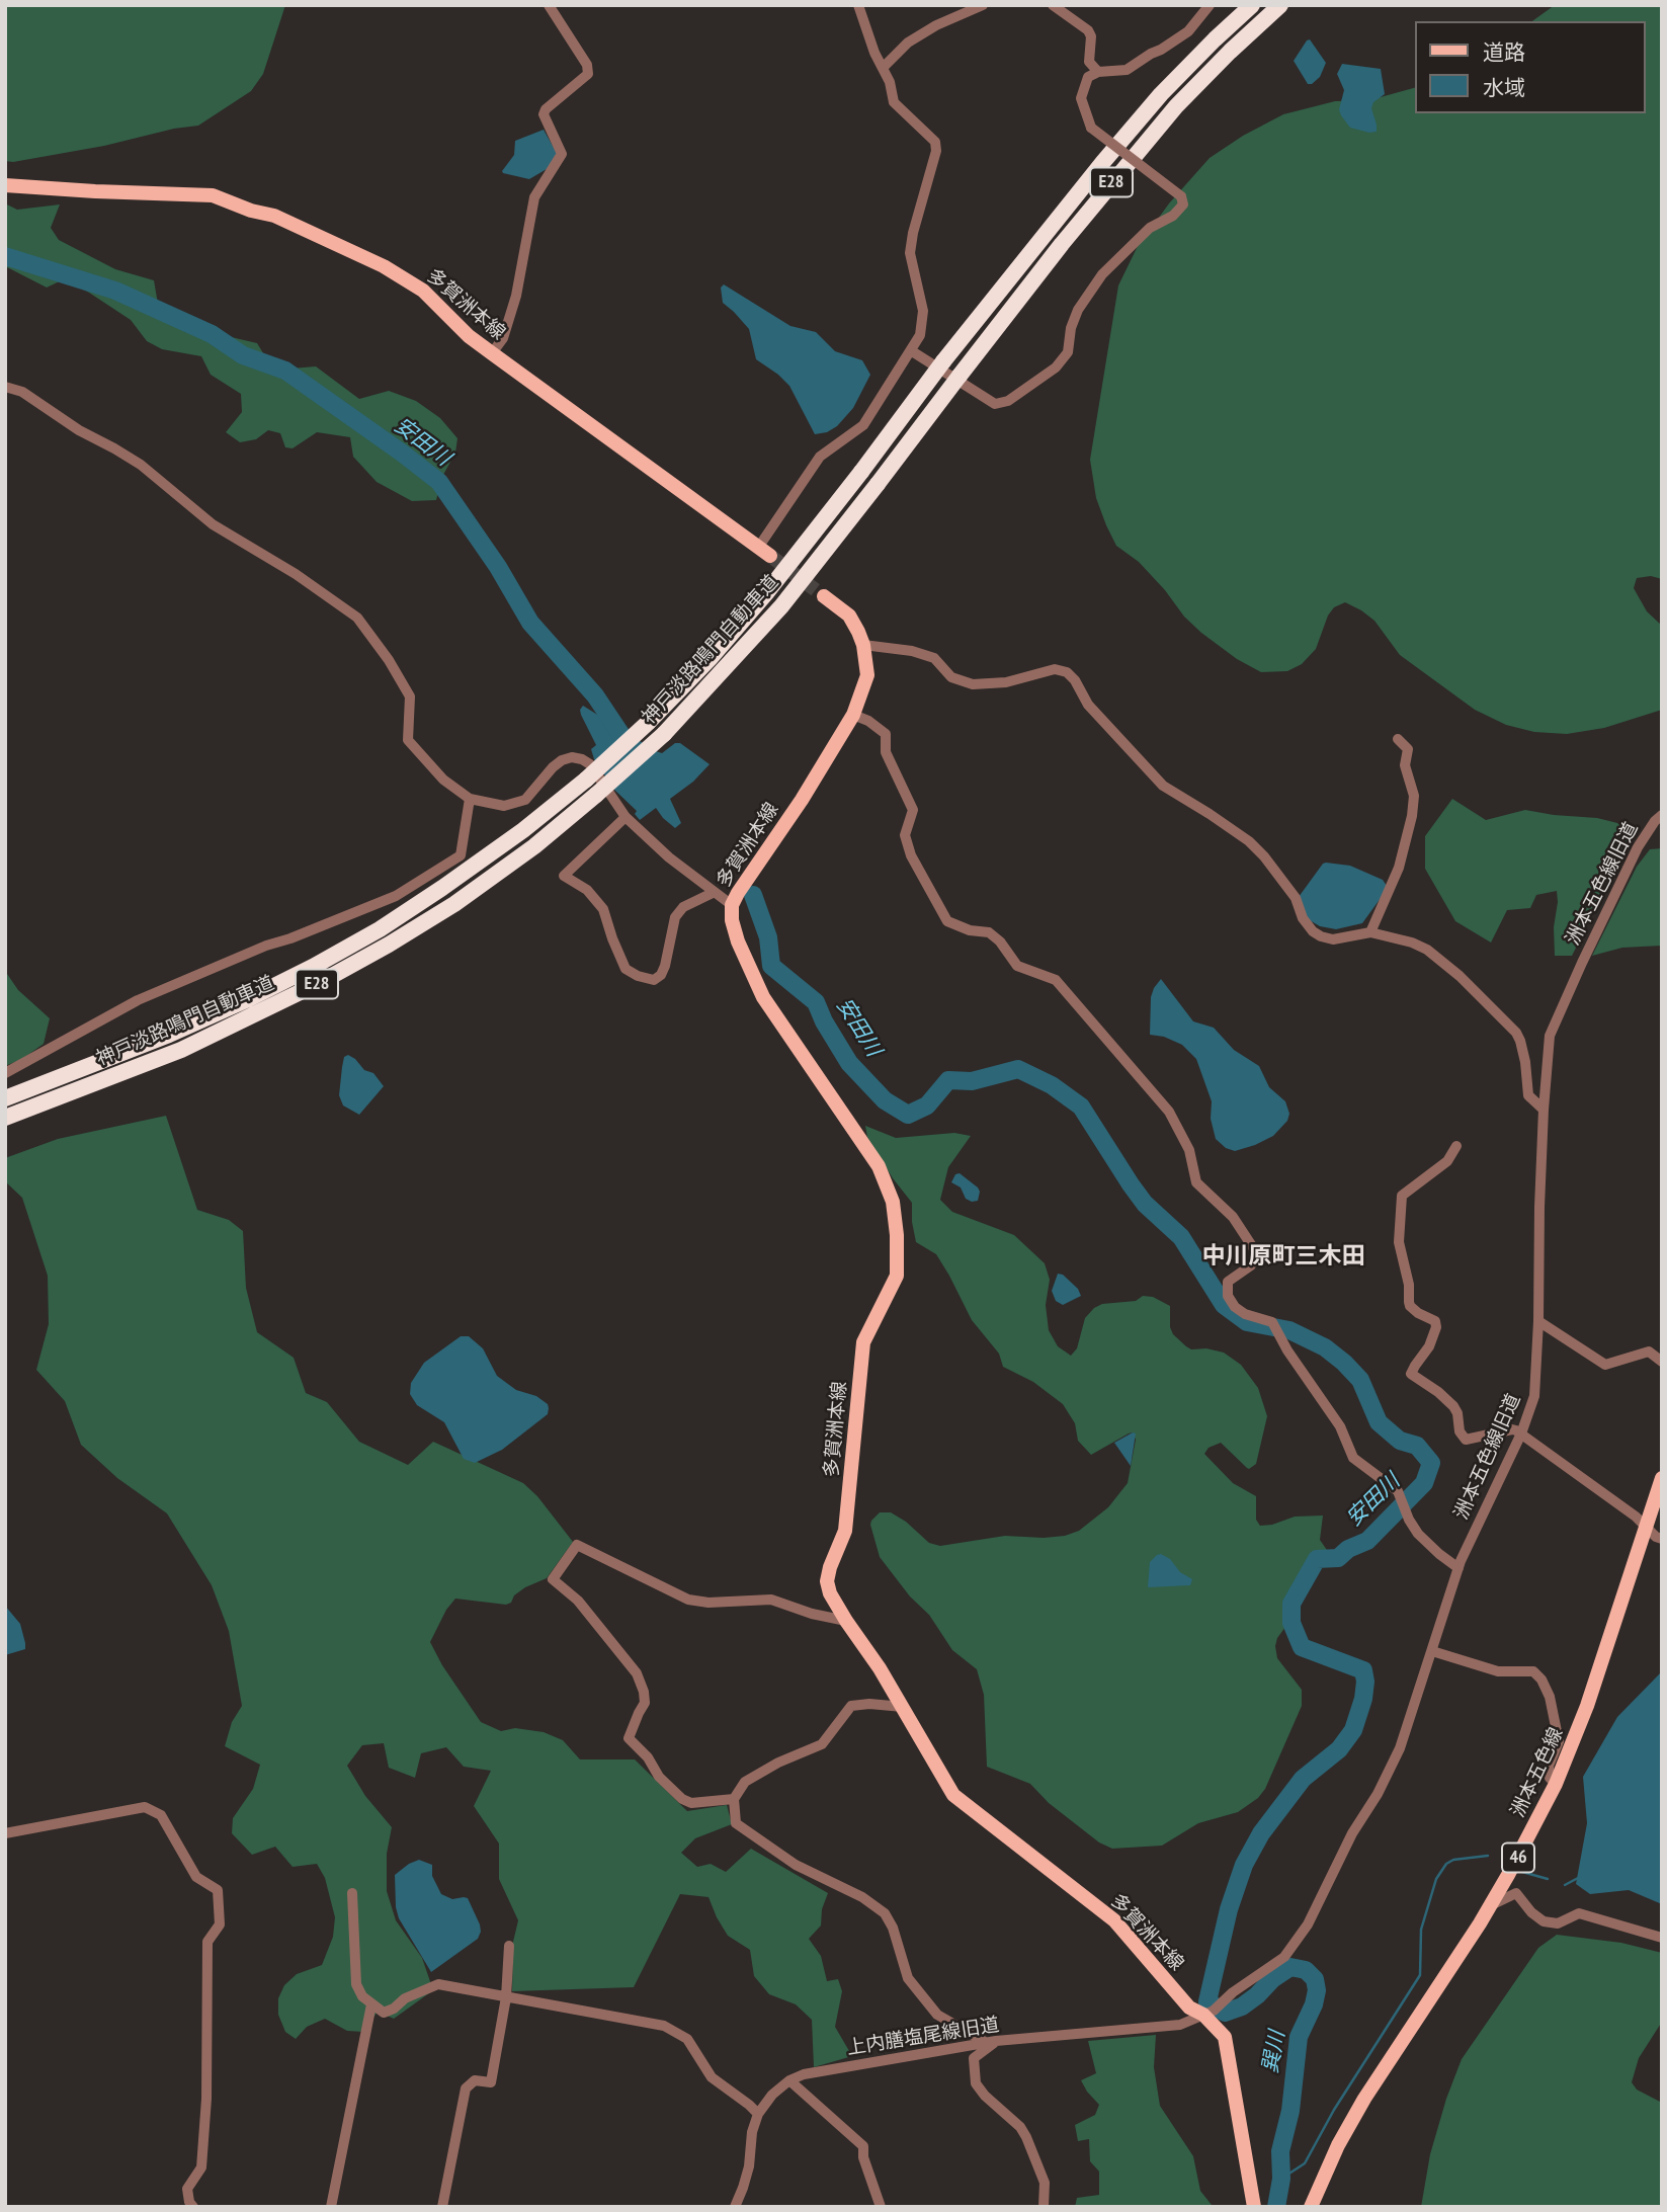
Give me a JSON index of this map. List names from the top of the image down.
{
  "streets": {
    "highway": ["E28", "神戸淡路鳴門自動車道"],
    "main road": ["多賀洲本線", "洲本五色線", "46"],
    "street": ["洲本五色線旧道", "上内膳塩尾線旧道"]
  },
  "crossings": [
    ["多賀洲本線", "洲本五色線旧道"],
    ["多賀洲本線", "上内膳塩尾線旧道"],
    ["洲本五色線旧道", "上内膳塩尾線旧道"]
  ],
  "districts": ["中川原町三木田"],
  "water": ["安田川", "巽川"],
  "legend": ["道路", "水域"]
}
